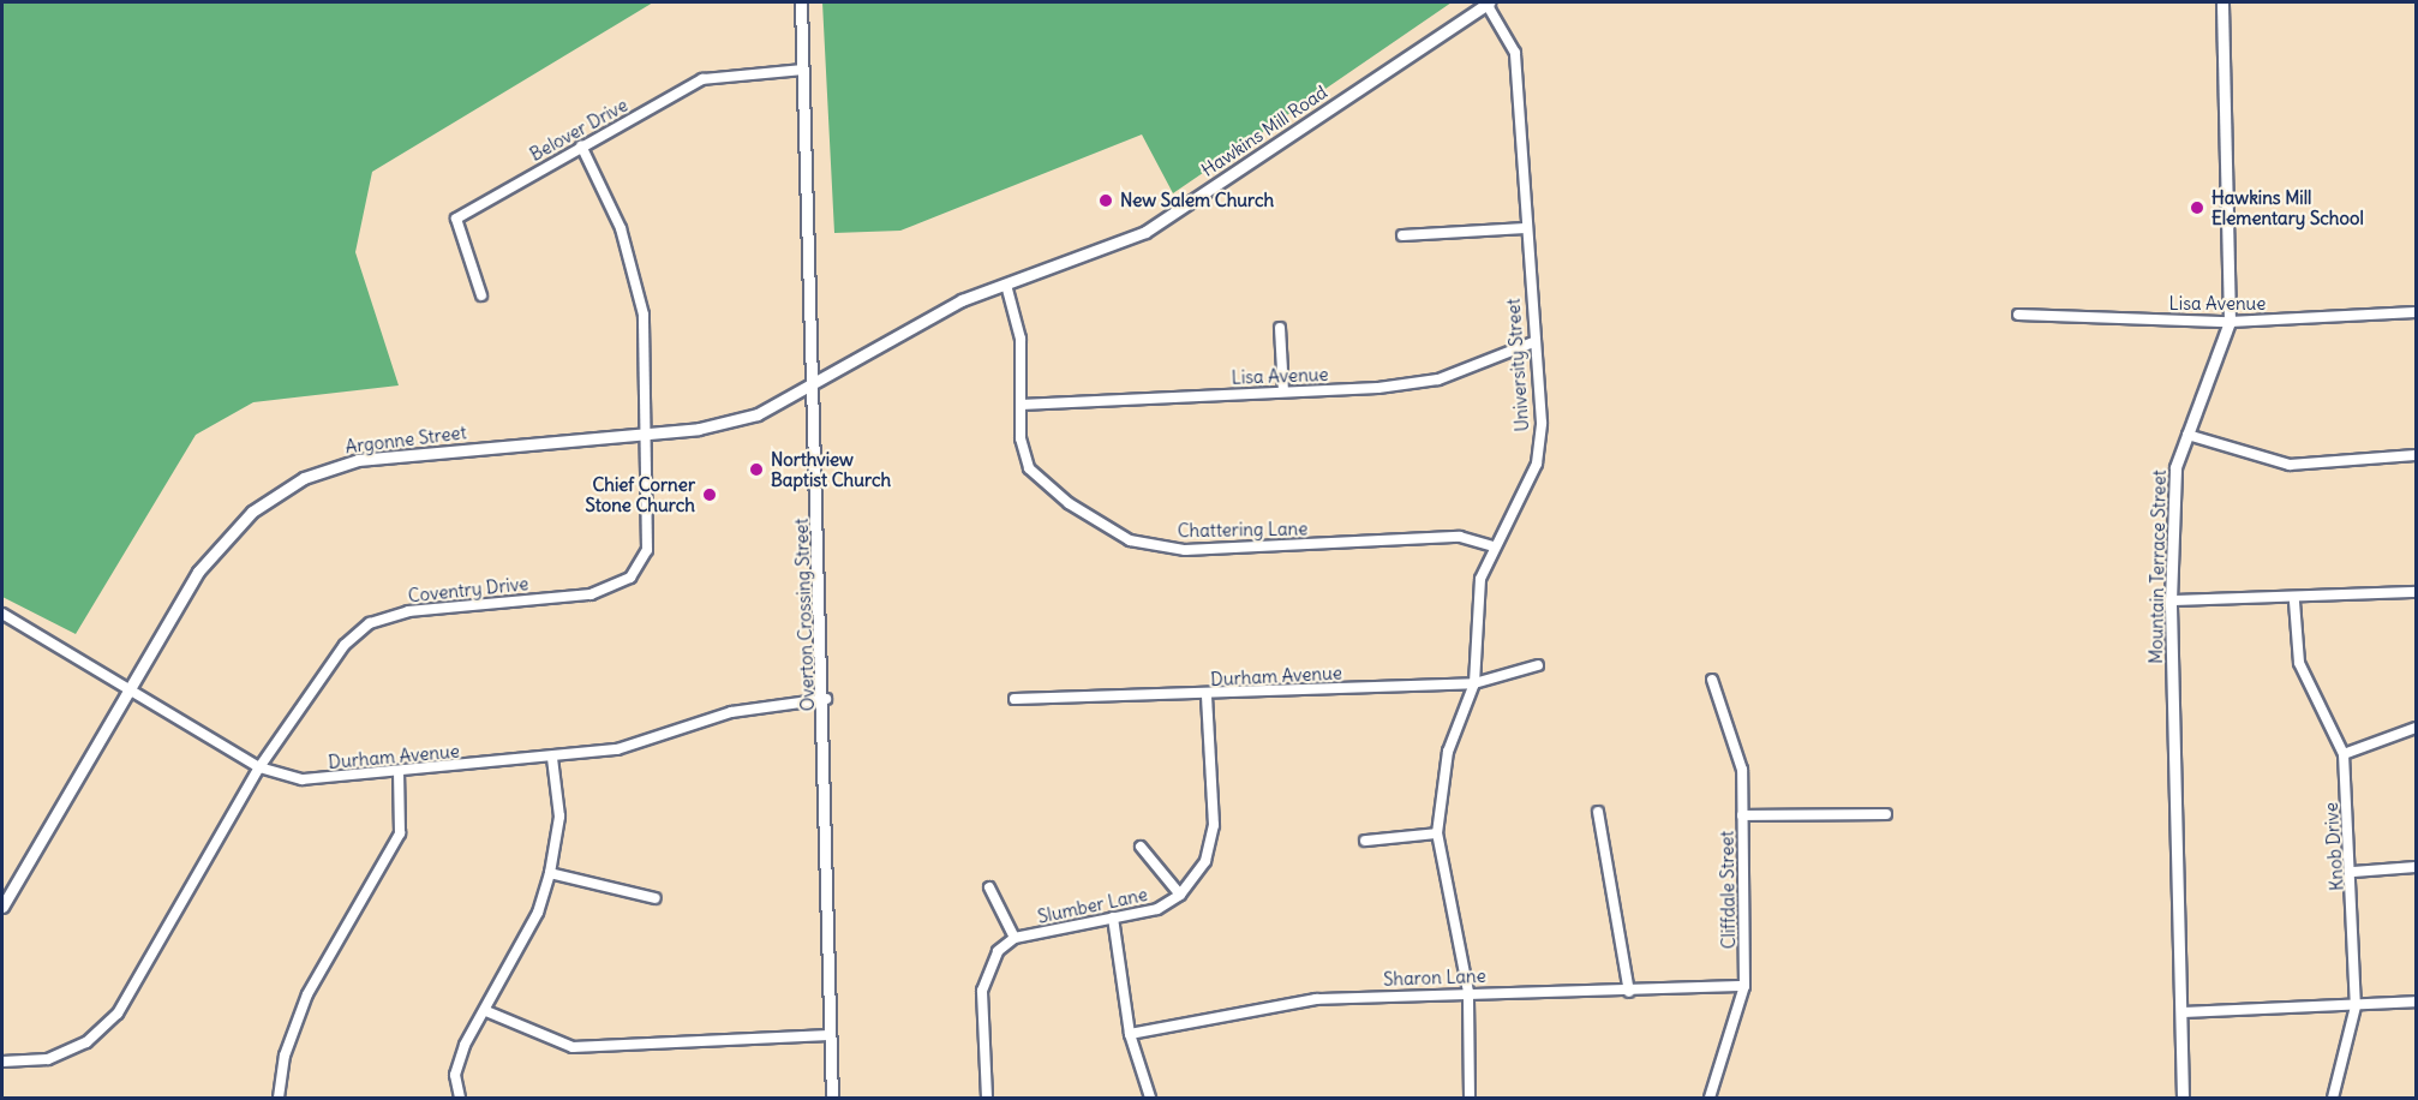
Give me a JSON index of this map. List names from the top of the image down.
{
  "streets": {
    "street": [
      "Belover Drive",
      "Hawkins Mill Road",
      "Lisa Avenue",
      "University Street",
      "Argonne Street",
      "Chattering Lane",
      "Mountain Terrace Street",
      "Coventry Drive",
      "Overton Crossing Street",
      "Durham Avenue",
      "Knob Drive",
      "Cliffdale Street",
      "Slumber Lane",
      "Sharon Lane"
    ]
  },
  "crossings": [
    ["Belover Drive", "Coventry Drive"],
    ["Belover Drive", "Overton Crossing Street"],
    ["Hawkins Mill Road", "University Street"],
    ["Hawkins Mill Road", "Argonne Street"],
    ["Hawkins Mill Road", "Chattering Lane"],
    ["Hawkins Mill Road", "Overton Crossing Street"],
    ["Lisa Avenue", "University Street"],
    ["Lisa Avenue", "Chattering Lane"],
    ["Lisa Avenue", "Mountain Terrace Street"],
    ["University Street", "Chattering Lane"],
    ["University Street", "Durham Avenue"],
    ["University Street", "Sharon Lane"],
    ["Argonne Street", "Coventry Drive"],
    ["Argonne Street", "Overton Crossing Street"],
    ["Argonne Street", "Durham Avenue"],
    ["Coventry Drive", "Durham Avenue"],
    ["Overton Crossing Street", "Durham Avenue"],
    ["Durham Avenue", "Slumber Lane"],
    ["Cliffdale Street", "Sharon Lane"]
  ],
  "places": [
    "New Salem Church",
    "Hawkins Mill Elementary School",
    "Northview Baptist Church",
    "Chief Corner Stone Church"
  ]
}
